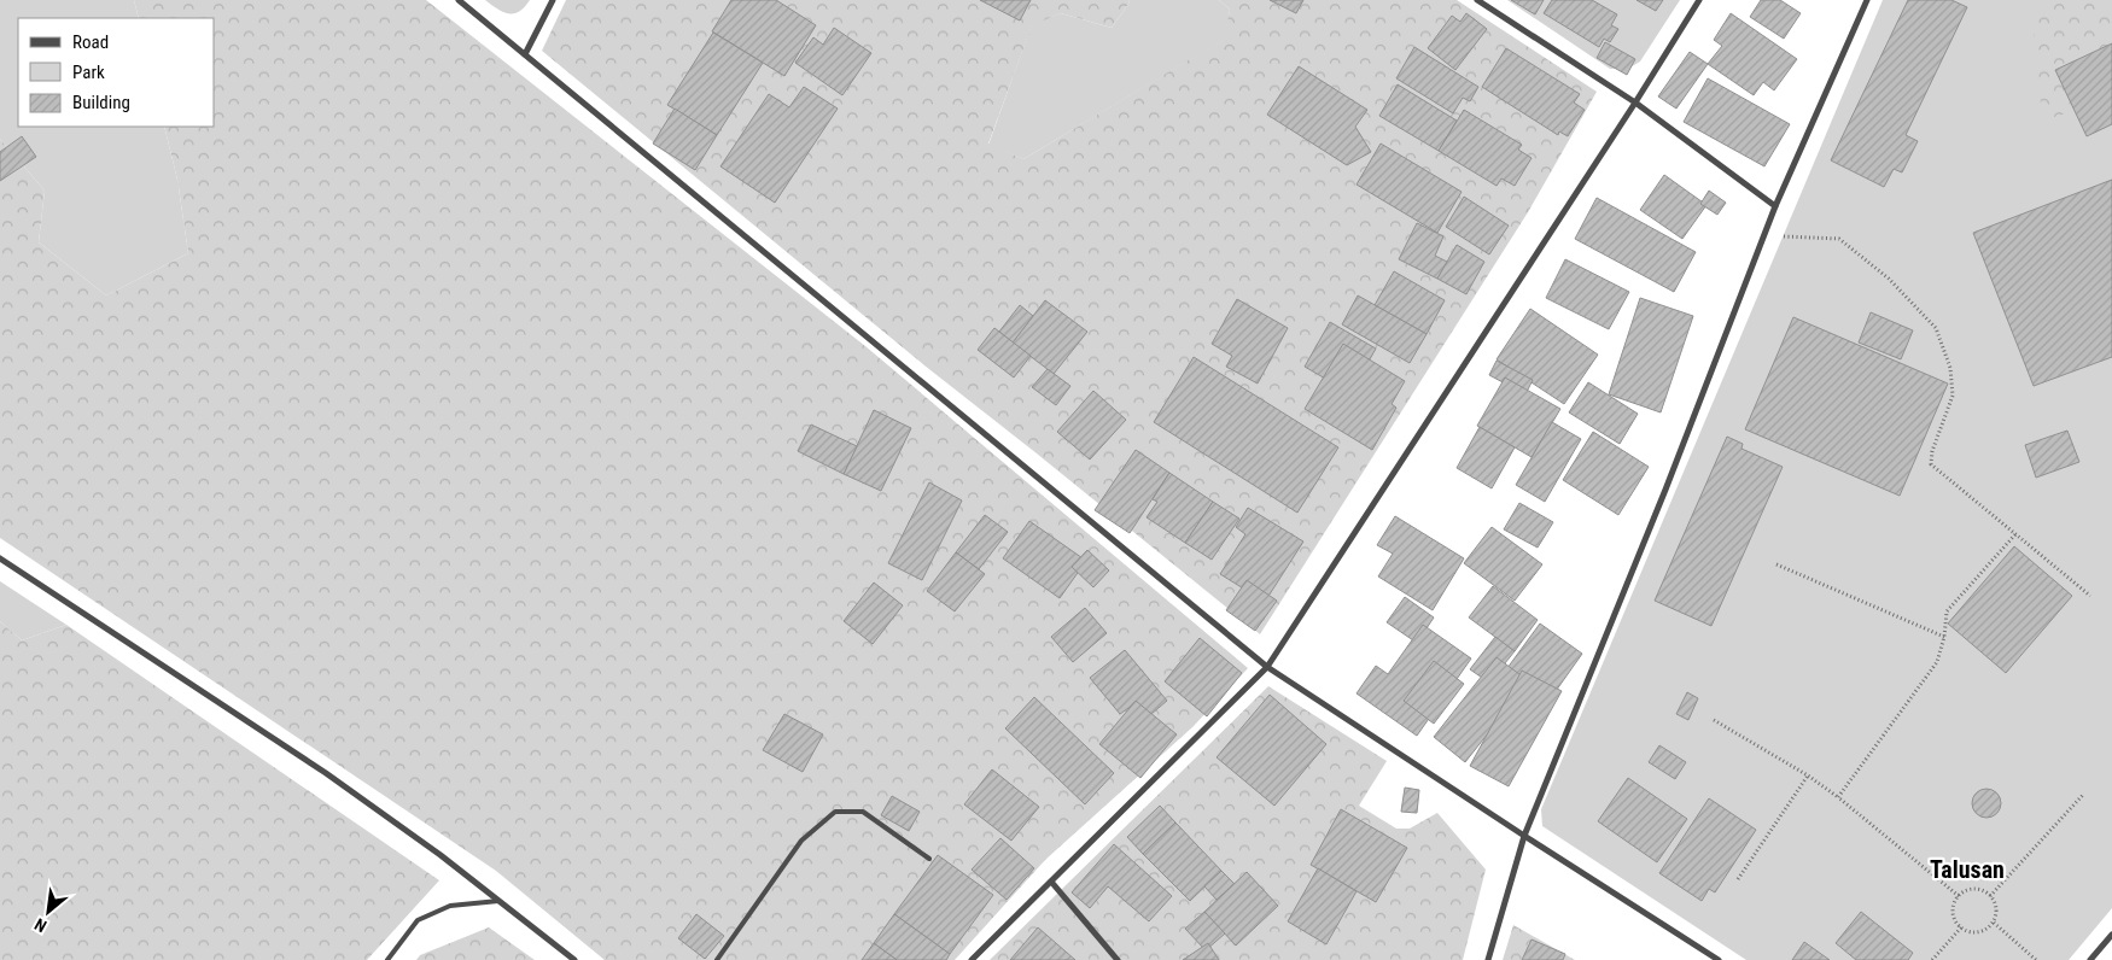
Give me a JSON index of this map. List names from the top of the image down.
{
  "districts": ["Talusan"],
  "legend": ["Road", "Park", "Building"],
  "north": "bottom left"
}
